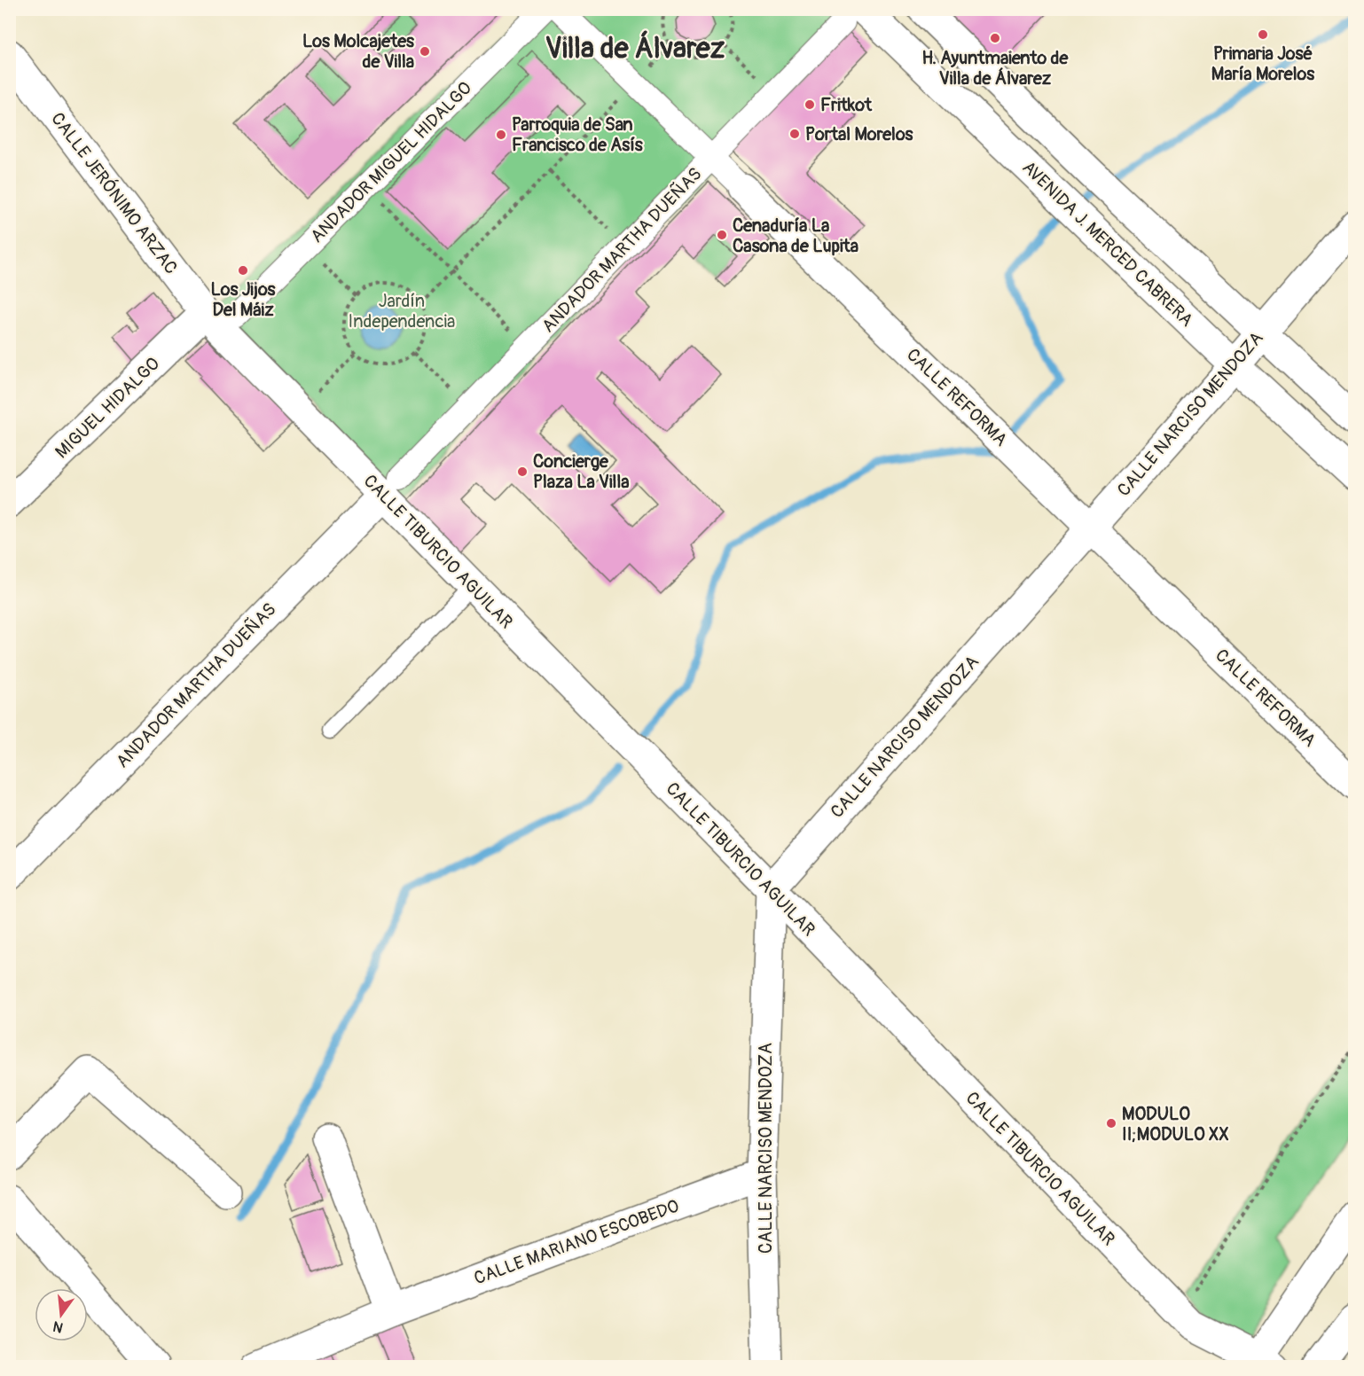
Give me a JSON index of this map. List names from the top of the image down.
{
  "streets": {
    "street": [
      "ANDADOR MIGUEL HIDALGO",
      "CALLE JERÓNIMO ARZAC",
      "AVENIDA J. MERCED CABRERA",
      "ANDADOR MARTHA DUEÑAS",
      "CALLE REFORMA",
      "MIGUEL HIDALGO",
      "CALLE NARCISO MENDOZA",
      "CALLE TIBURCIO AGUILAR",
      "CALLE MARIANO ESCOBEDO"
    ]
  },
  "crossings": [
    ["ANDADOR MIGUEL HIDALGO", "CALLE JERÓNIMO ARZAC"],
    ["ANDADOR MIGUEL HIDALGO", "MIGUEL HIDALGO"],
    ["ANDADOR MIGUEL HIDALGO", "CALLE TIBURCIO AGUILAR"],
    ["CALLE JERÓNIMO ARZAC", "MIGUEL HIDALGO"],
    ["CALLE JERÓNIMO ARZAC", "CALLE TIBURCIO AGUILAR"],
    ["AVENIDA J. MERCED CABRERA", "ANDADOR MARTHA DUEÑAS"],
    ["AVENIDA J. MERCED CABRERA", "CALLE NARCISO MENDOZA"],
    ["ANDADOR MARTHA DUEÑAS", "CALLE REFORMA"],
    ["ANDADOR MARTHA DUEÑAS", "CALLE TIBURCIO AGUILAR"],
    ["CALLE REFORMA", "CALLE NARCISO MENDOZA"],
    ["MIGUEL HIDALGO", "CALLE TIBURCIO AGUILAR"],
    ["CALLE NARCISO MENDOZA", "CALLE TIBURCIO AGUILAR"],
    ["CALLE NARCISO MENDOZA", "CALLE MARIANO ESCOBEDO"]
  ],
  "districts": ["Villa de Álvarez"],
  "parks": ["Jardín Independencia"],
  "places": [
    "Primaria José María Morelos",
    "H. Ayuntmaiento de Villa de Álvarez",
    "Los Molcajetes de Villa",
    "Fritkot",
    "Portal Morelos",
    "Parroquia de San Francisco de Asís",
    "Cenaduría La Casona de Lupita",
    "Los Jijos Del Máiz",
    "Concierge Plaza La Villa",
    "MODULO II;MODULO XX"
  ],
  "north": "bottom"
}
